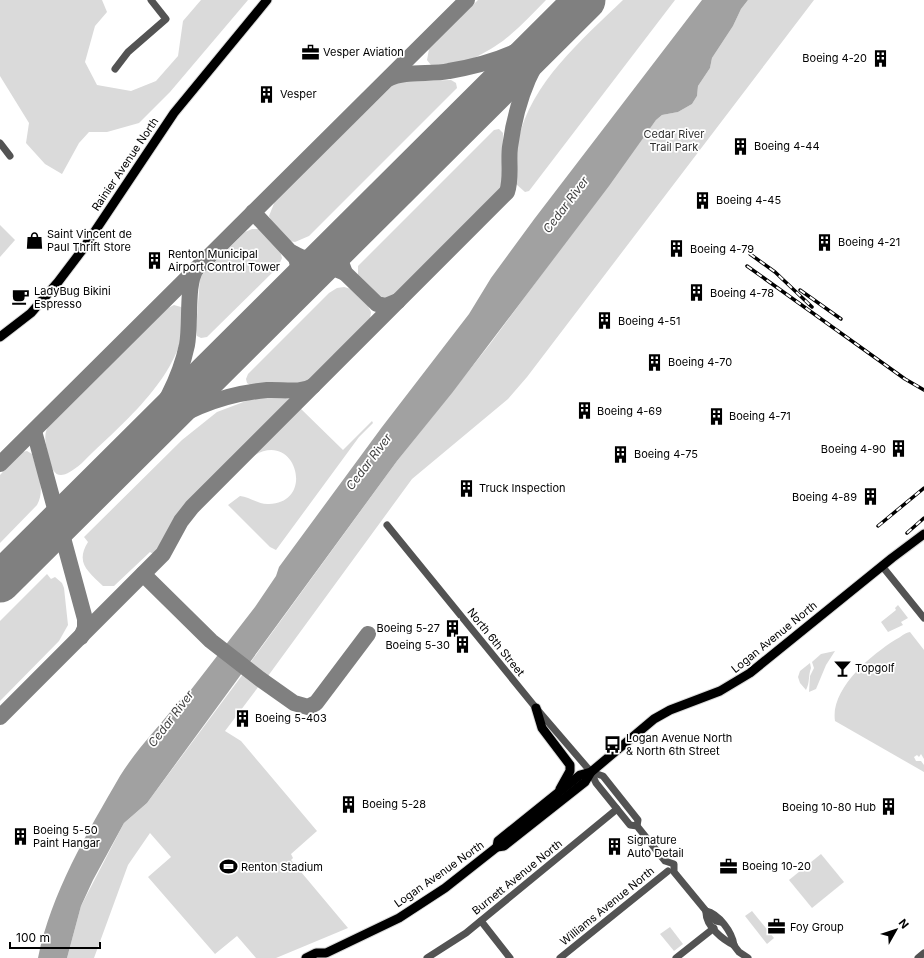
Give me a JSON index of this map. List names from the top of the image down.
{
  "streets": {
    "main road": ["Rainier Avenue North", "Logan Avenue North"],
    "street": ["North 6th Street", "Burnett Avenue North", "Williams Avenue North"]
  },
  "crossings": [
    ["Logan Avenue North", "North 6th Street"],
    ["North 6th Street", "Burnett Avenue North"],
    ["North 6th Street", "Williams Avenue North"]
  ],
  "water": ["Cedar River"],
  "parks": ["Cedar River Trail Park"],
  "places": {
    "office": ["Vesper Aviation", "Boeing 10-20", "Foy Group"],
    "building": [
      "Boeing 4-20",
      "Vesper",
      "Boeing 4-44",
      "Boeing 4-45",
      "Boeing 4-21",
      "Boeing 4-79",
      "Renton Municipal Airport Control Tower",
      "Boeing 4-78",
      "Boeing 4-51",
      "Boeing 4-70",
      "Boeing 4-69",
      "Boeing 4-71",
      "Boeing 4-90",
      "Boeing 4-75",
      "Truck Inspection",
      "Boeing 4-89",
      "Boeing 5-27",
      "Boeing 5-30",
      "Boeing 5-403",
      "Boeing 5-28",
      "Boeing 10-80 Hub",
      "Boeing 5-50 Paint Hangar",
      "Signature Auto Detail"
    ],
    "shop": ["Saint Vincent de Paul Thrift Store"],
    "cafe": ["LadyBug Bikini Espresso"],
    "bar": ["Topgolf"],
    "bus stop": ["Logan Avenue North & North 6th Street"],
    "sports": ["Renton Stadium"]
  },
  "scale_bar": "100 m",
  "north": "top right"
}
